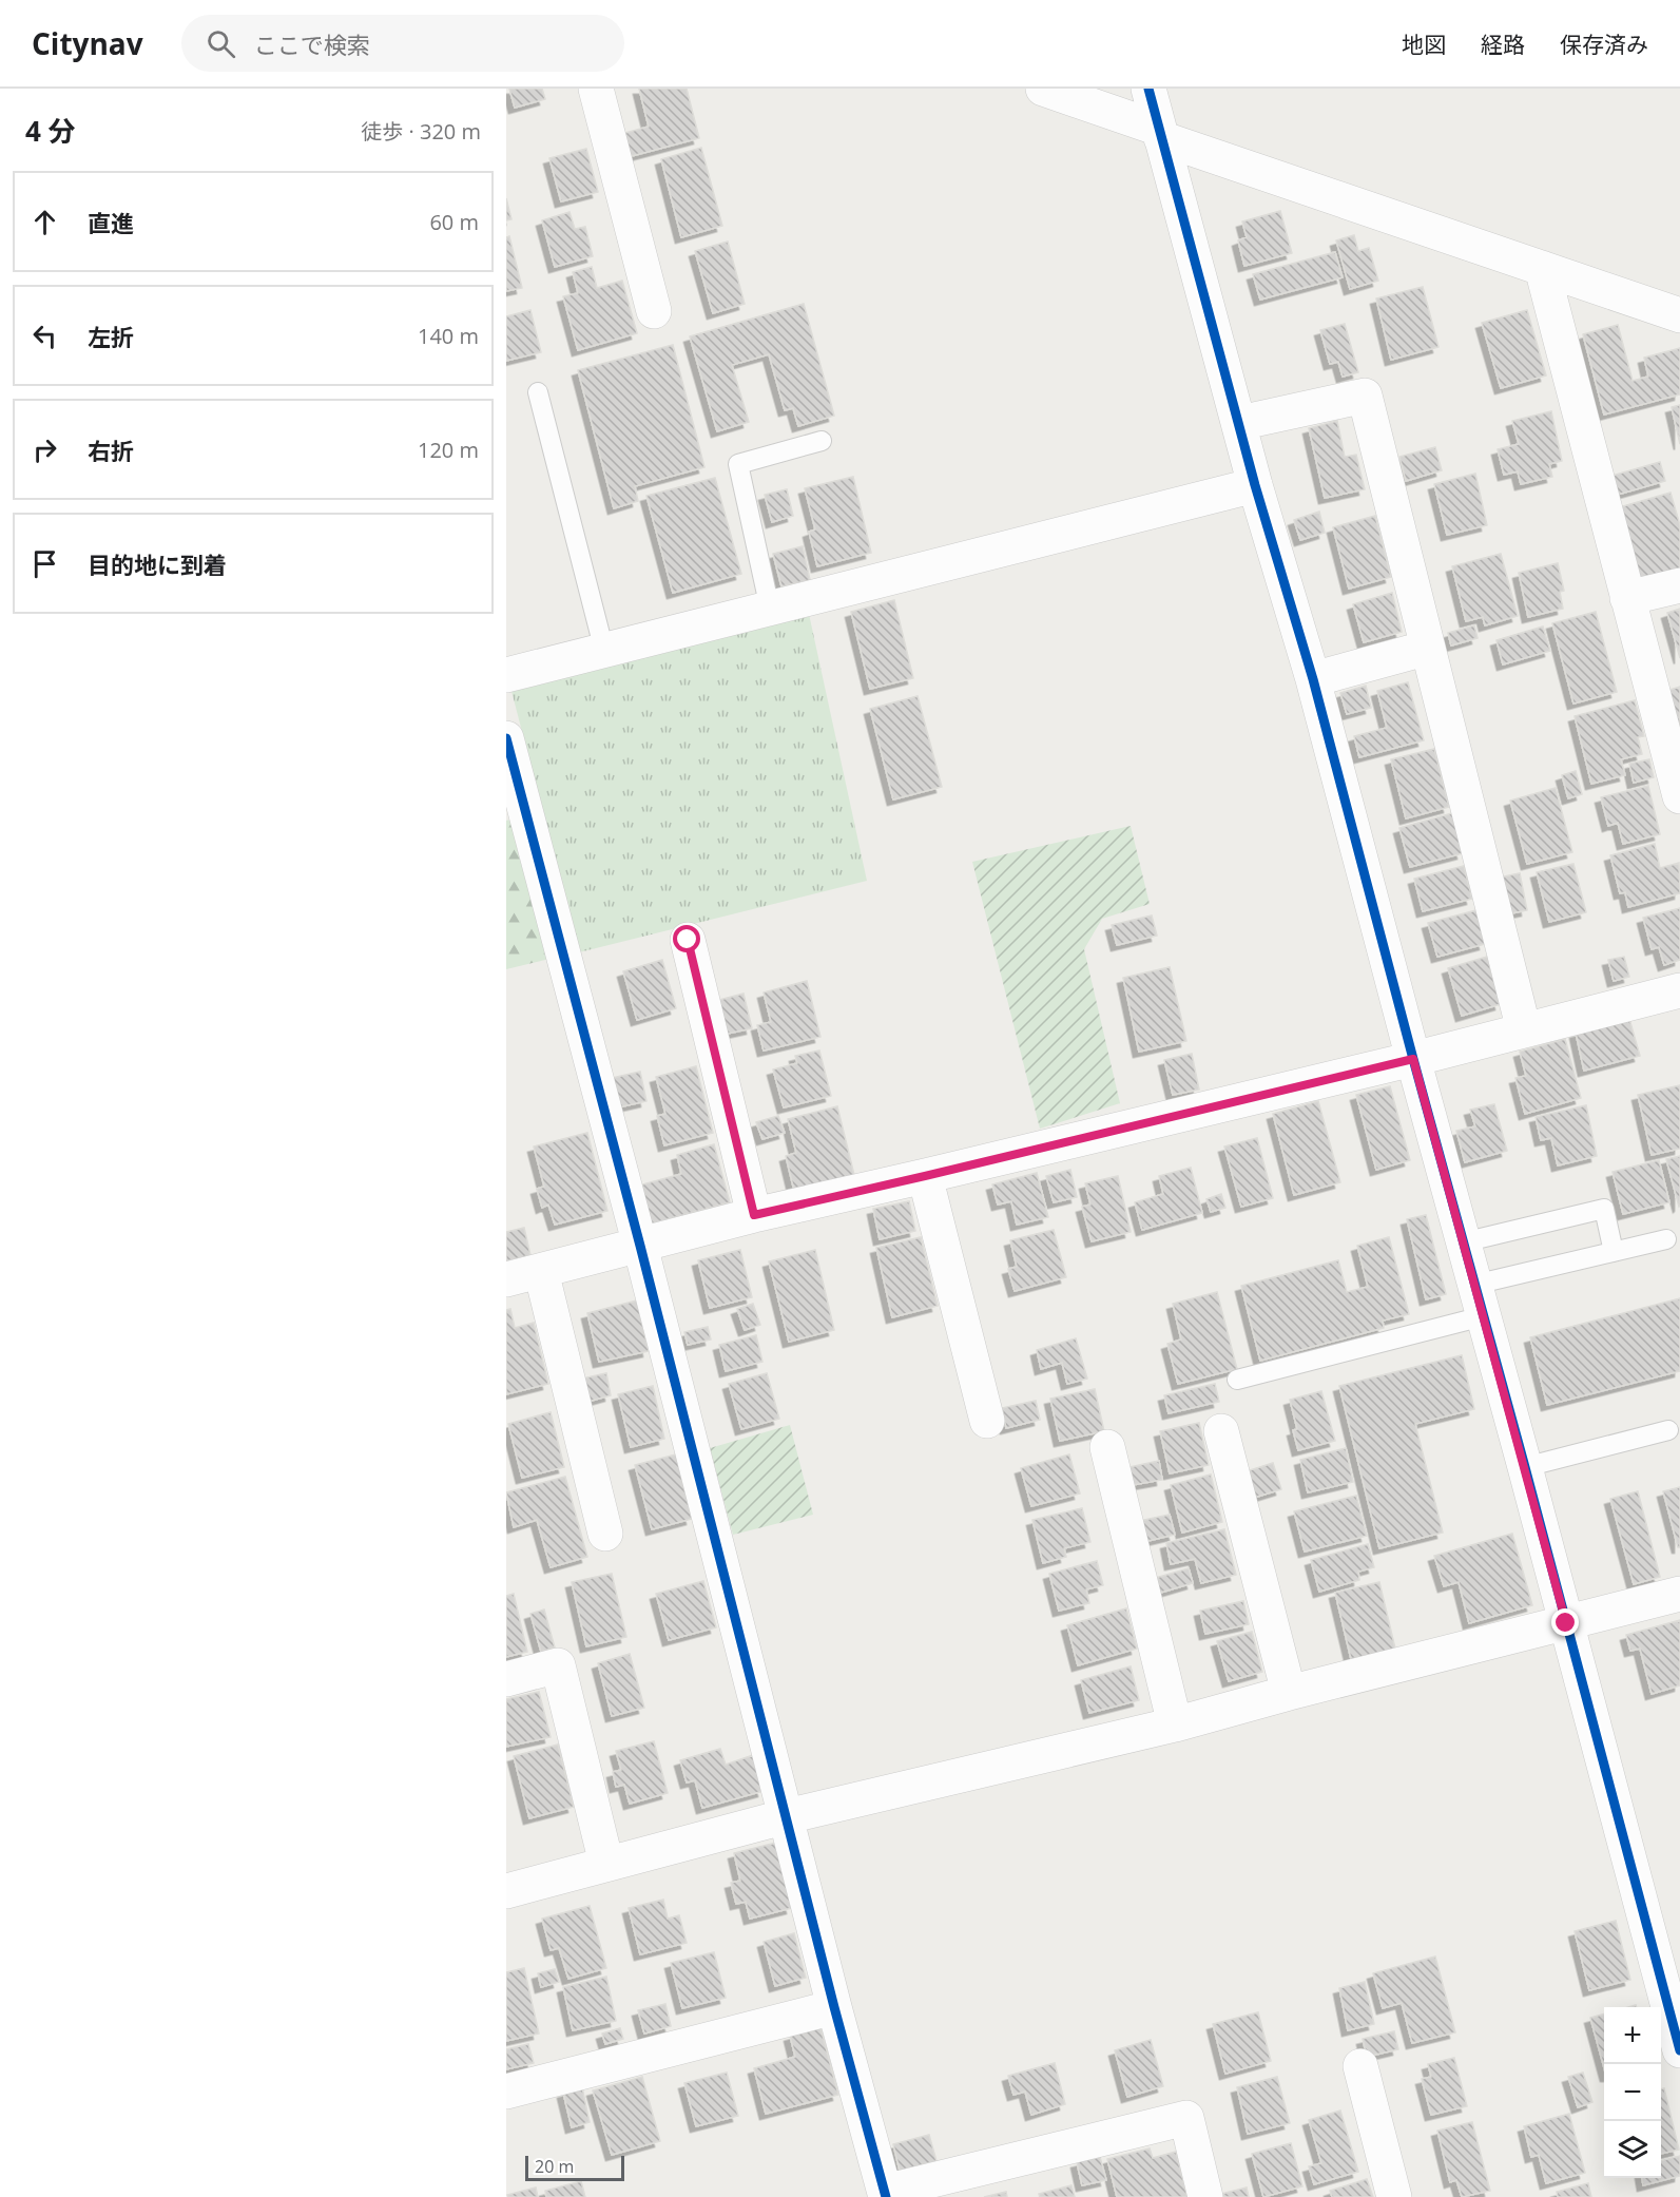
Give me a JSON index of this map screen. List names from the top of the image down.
{
  "scale_bar": "20 m",
  "page": {
    "header": "Citynav",
    "search": "ここで検索",
    "nav": ["地図", "経路", "保存済み"],
    "heading": ["4 分", "徒歩 · 320 m"],
    "list": [
      ["直進", "60 m"],
      ["左折", "140 m"],
      ["右折", "120 m"],
      "目的地に到着"
    ],
    "map_buttons": ["+", "−"],
    "scale": "20 m"
  }
}
